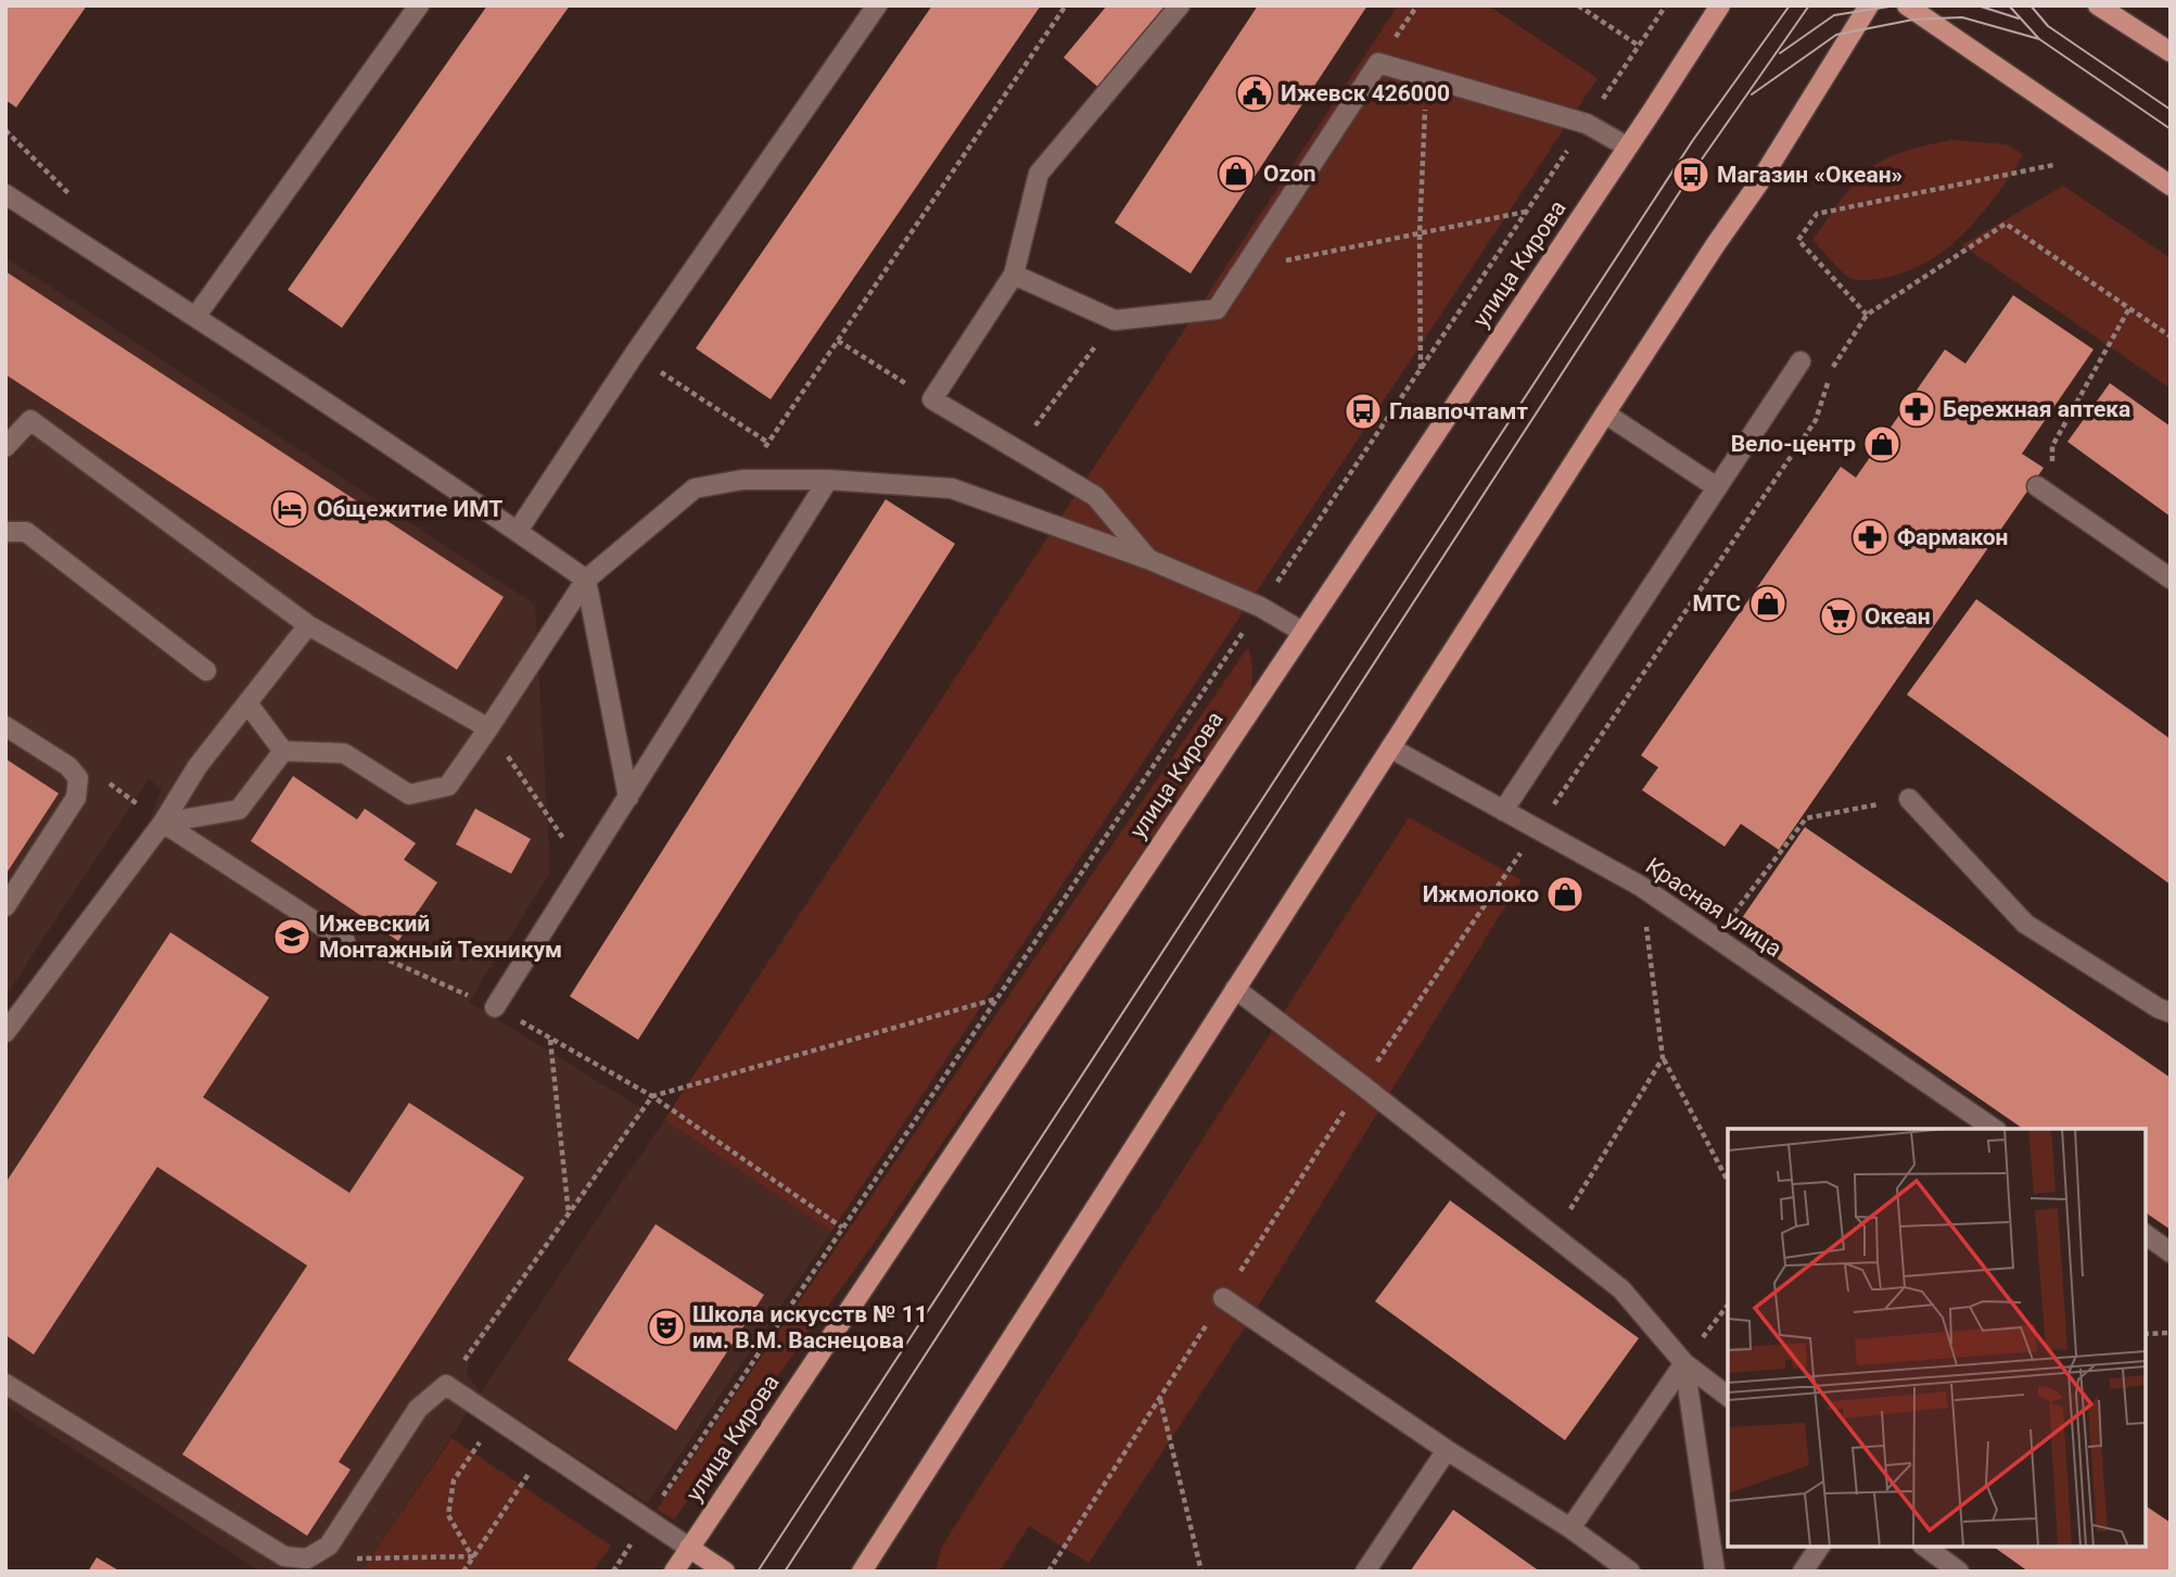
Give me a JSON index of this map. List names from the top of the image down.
{
  "streets": {
    "main road": ["улица Кирова"],
    "lane": ["Красная улица"]
  },
  "places": {
    "public building": ["Ижевск 426000"],
    "shop": [
      "Ozon",
      "Вело-центр",
      "МТС",
      "Ижмолоко"
    ],
    "bus stop": ["Магазин «Океан»", "Главпочтамт"],
    "pharmacy": ["Бережная аптека", "Фармакон"],
    "hotel": ["Общежитие ИМТ"],
    "supermarket": ["Океан"],
    "school or university": ["Ижевский Монтажный Техникум"],
    "theatre": ["Школа искусств № 11 им. В.М. Васнецова"]
  }
}
